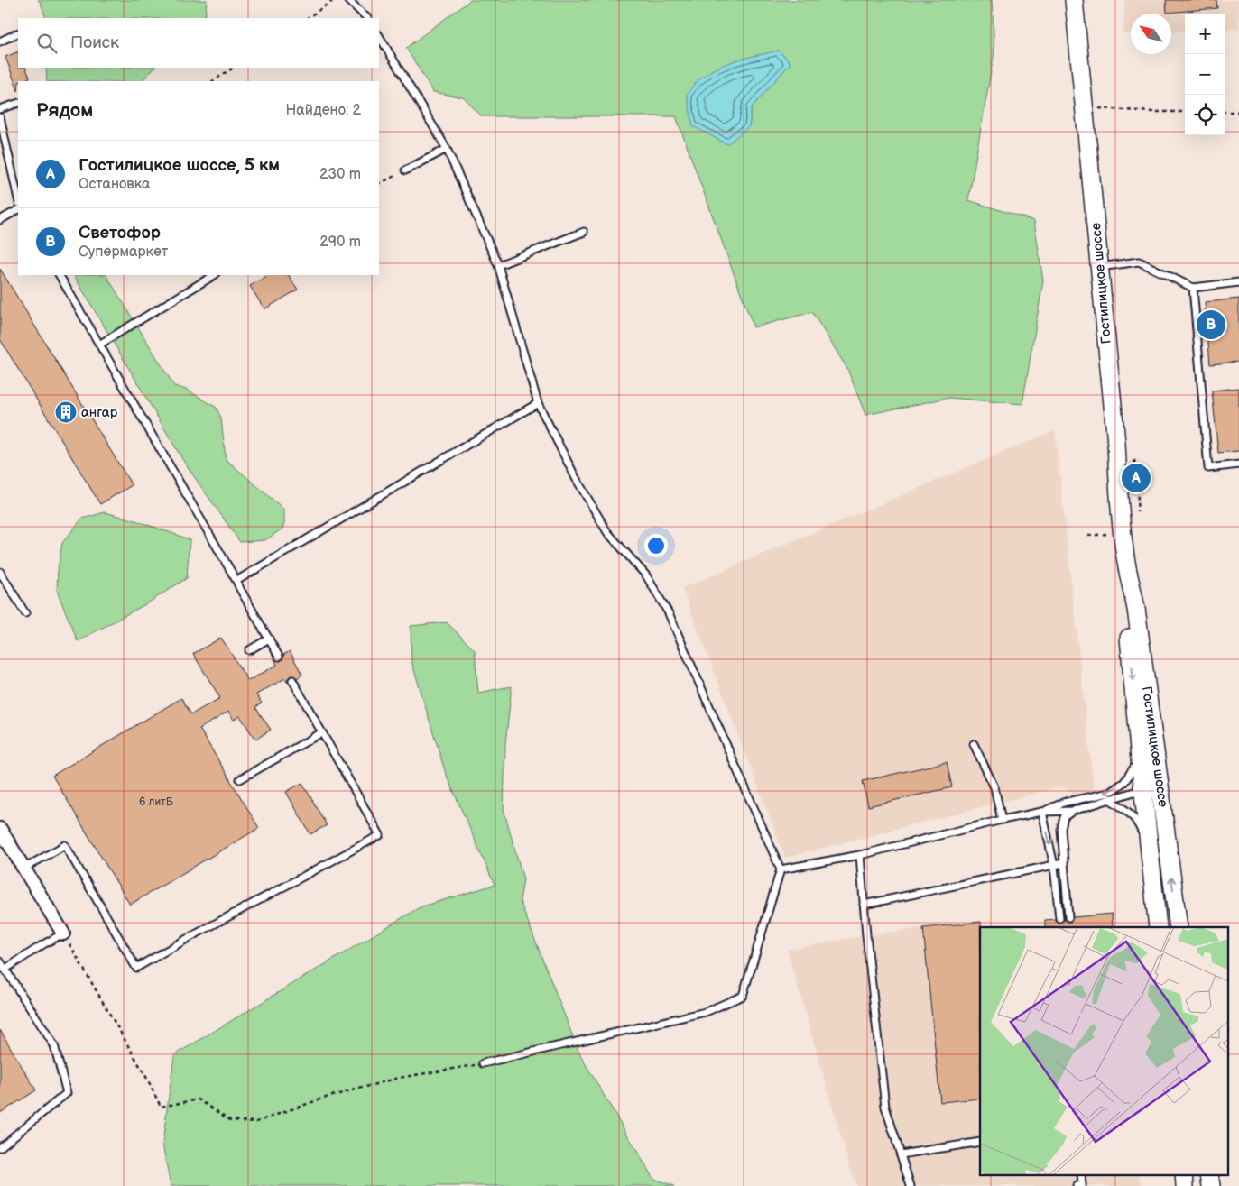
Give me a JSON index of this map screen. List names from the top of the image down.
{
  "streets": {
    "main road": ["Гостилицкое шоссе"]
  },
  "places": {
    "building": ["ангар"]
  },
  "house_numbers": ["6 литБ"],
  "north": "top left",
  "page": {
    "map_buttons": ["+", "−"],
    "search": "Поиск",
    "heading": ["Рядом", "Найдено: 2"],
    "list": [
      {
        "mark": "A",
        "name": "Гостилицкое шоссе, 5 км",
        "note": "Остановка",
        "value": "230 m"
      },
      {
        "mark": "B",
        "name": "Светофор",
        "note": "Супермаркет",
        "value": "290 m"
      }
    ],
    "pins": ["B", "A"]
  }
}
